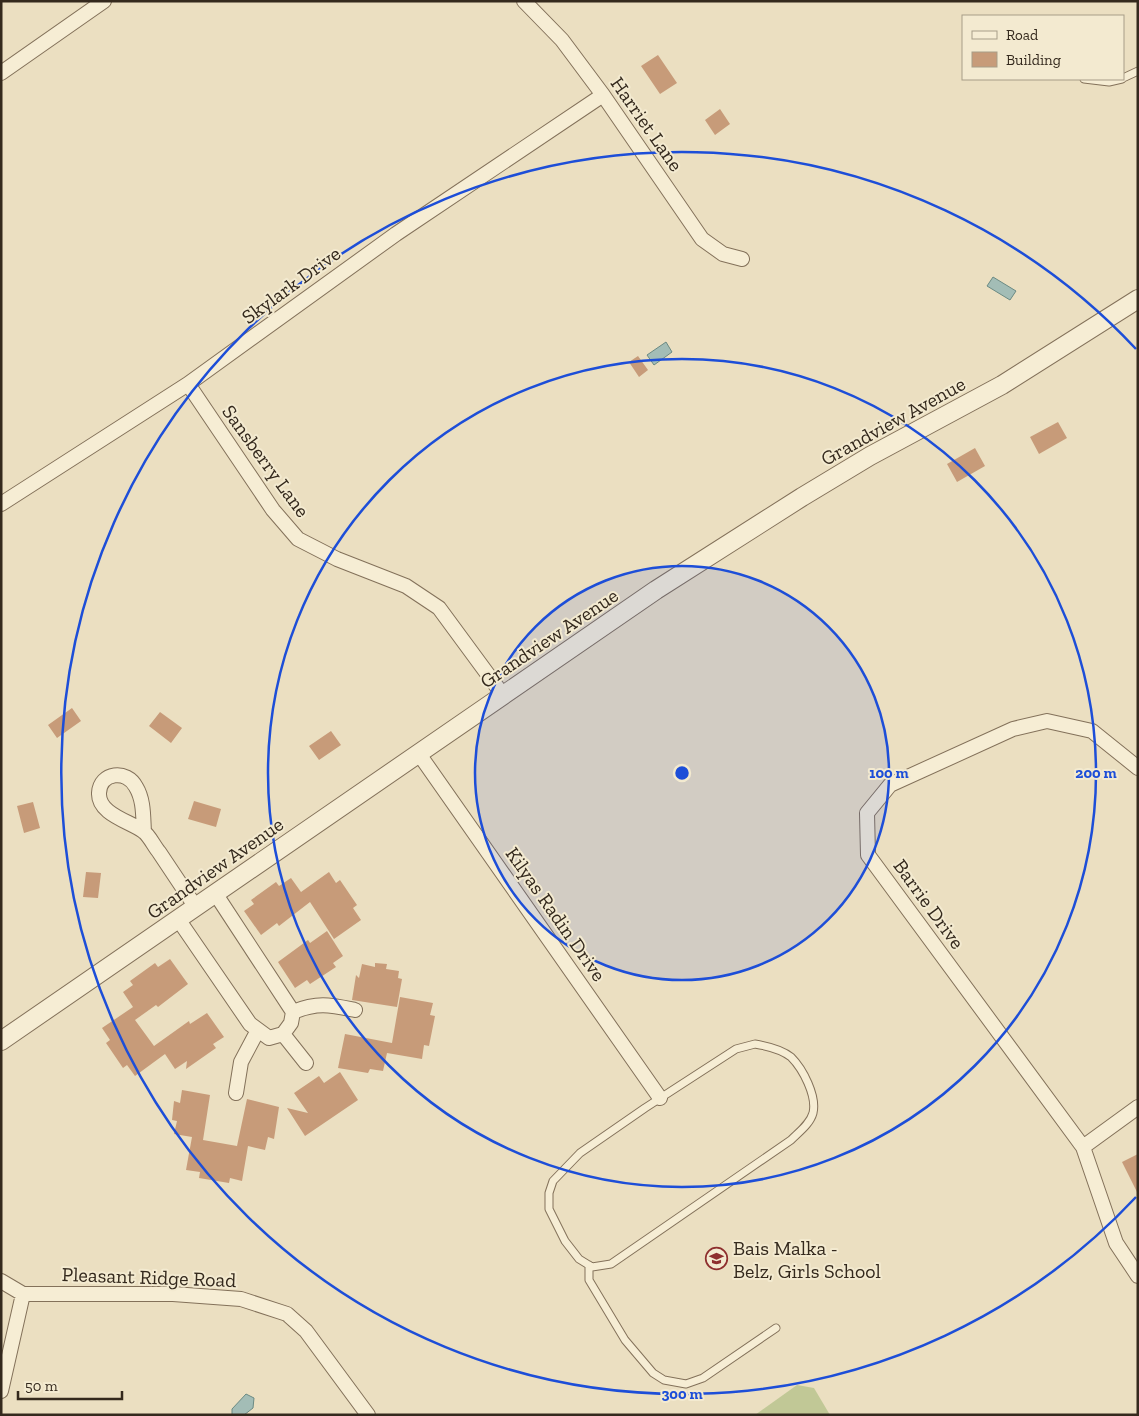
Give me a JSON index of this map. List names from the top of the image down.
{
  "streets": {
    "street": [
      "Harriet Lane",
      "Skylark Drive",
      "Grandview Avenue",
      "Sansberry Lane",
      "Barrie Drive",
      "Kilyas Radin Drive",
      "Pleasant Ridge Road"
    ]
  },
  "crossings": [
    ["Harriet Lane", "Skylark Drive"],
    ["Skylark Drive", "Sansberry Lane"],
    ["Grandview Avenue", "Sansberry Lane"],
    ["Grandview Avenue", "Kilyas Radin Drive"]
  ],
  "places": {
    "school or university": ["Bais Malka - Belz, Girls School"]
  },
  "legend": ["Road", "Building"],
  "scale_bar": "50 m",
  "rings": ["100 m", "200 m", "300 m"]
}
